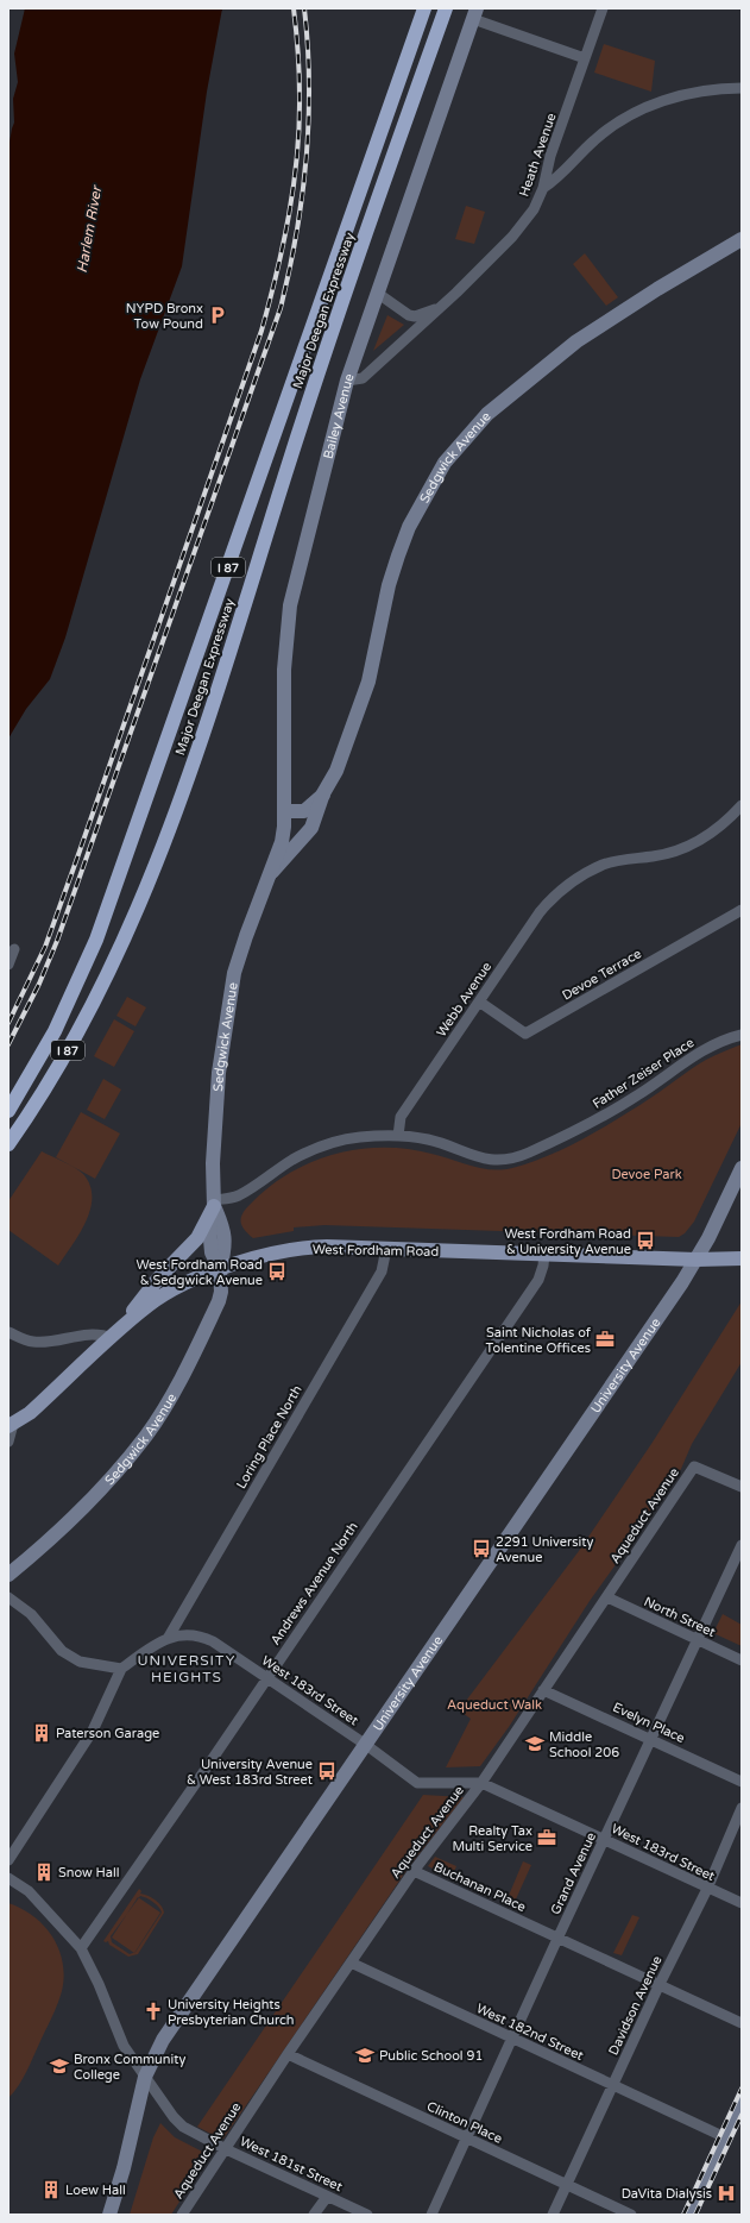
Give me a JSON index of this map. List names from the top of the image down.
{
  "streets": {
    "highway": ["Major Deegan Expressway", "I 87"],
    "main road": ["West Fordham Road"],
    "street": [
      "Heath Avenue",
      "Bailey Avenue",
      "Sedgwick Avenue",
      "Devoe Terrace",
      "Webb Avenue",
      "Father Zeiser Place",
      "University Avenue",
      "Loring Place North",
      "Aqueduct Avenue",
      "Andrews Avenue North",
      "North Street",
      "West 183rd Street",
      "Evelyn Place",
      "Grand Avenue",
      "Buchanan Place",
      "Davidson Avenue",
      "West 182nd Street",
      "Clinton Place",
      "West 181st Street"
    ]
  },
  "crossings": [
    ["Heath Avenue", "Bailey Avenue"],
    ["Bailey Avenue", "Sedgwick Avenue"],
    ["Sedgwick Avenue", "West Fordham Road"],
    ["Devoe Terrace", "Webb Avenue"],
    ["Webb Avenue", "Father Zeiser Place"],
    ["West Fordham Road", "University Avenue"],
    ["West Fordham Road", "Loring Place North"],
    ["West Fordham Road", "Andrews Avenue North"],
    ["University Avenue", "West 183rd Street"],
    ["University Avenue", "West 181st Street"],
    ["Loring Place North", "West 183rd Street"],
    ["Aqueduct Avenue", "North Street"],
    ["Aqueduct Avenue", "West 183rd Street"],
    ["Aqueduct Avenue", "Evelyn Place"],
    ["Aqueduct Avenue", "Buchanan Place"],
    ["Aqueduct Avenue", "West 182nd Street"],
    ["Aqueduct Avenue", "Clinton Place"],
    ["Aqueduct Avenue", "West 181st Street"],
    ["Andrews Avenue North", "West 183rd Street"],
    ["Andrews Avenue North", "West 181st Street"],
    ["North Street", "Grand Avenue"],
    ["West 183rd Street", "Grand Avenue"],
    ["West 183rd Street", "Davidson Avenue"],
    ["Evelyn Place", "Grand Avenue"],
    ["Grand Avenue", "Buchanan Place"],
    ["Grand Avenue", "West 182nd Street"],
    ["Grand Avenue", "Clinton Place"],
    ["Buchanan Place", "Davidson Avenue"],
    ["Davidson Avenue", "West 182nd Street"],
    ["Davidson Avenue", "Clinton Place"]
  ],
  "districts": ["UNIVERSITY HEIGHTS"],
  "water": ["Harlem River"],
  "parks": ["Devoe Park", "Aqueduct Walk"],
  "places": {
    "parking": ["NYPD Bronx Tow Pound"],
    "bus stop": [
      "West Fordham Road & University Avenue",
      "West Fordham Road & Sedgwick Avenue",
      "2291 University Avenue",
      "University Avenue & West 183rd Street"
    ],
    "office": ["Saint Nicholas of Tolentine Offices", "Realty Tax Multi Service"],
    "building": ["Paterson Garage", "Snow Hall", "Loew Hall"],
    "school or university": ["Middle School 206", "Public School 91", "Bronx Community College"],
    "church": ["University Heights Presbyterian Church"],
    "hospital": ["DaVita Dialysis"]
  }
}
